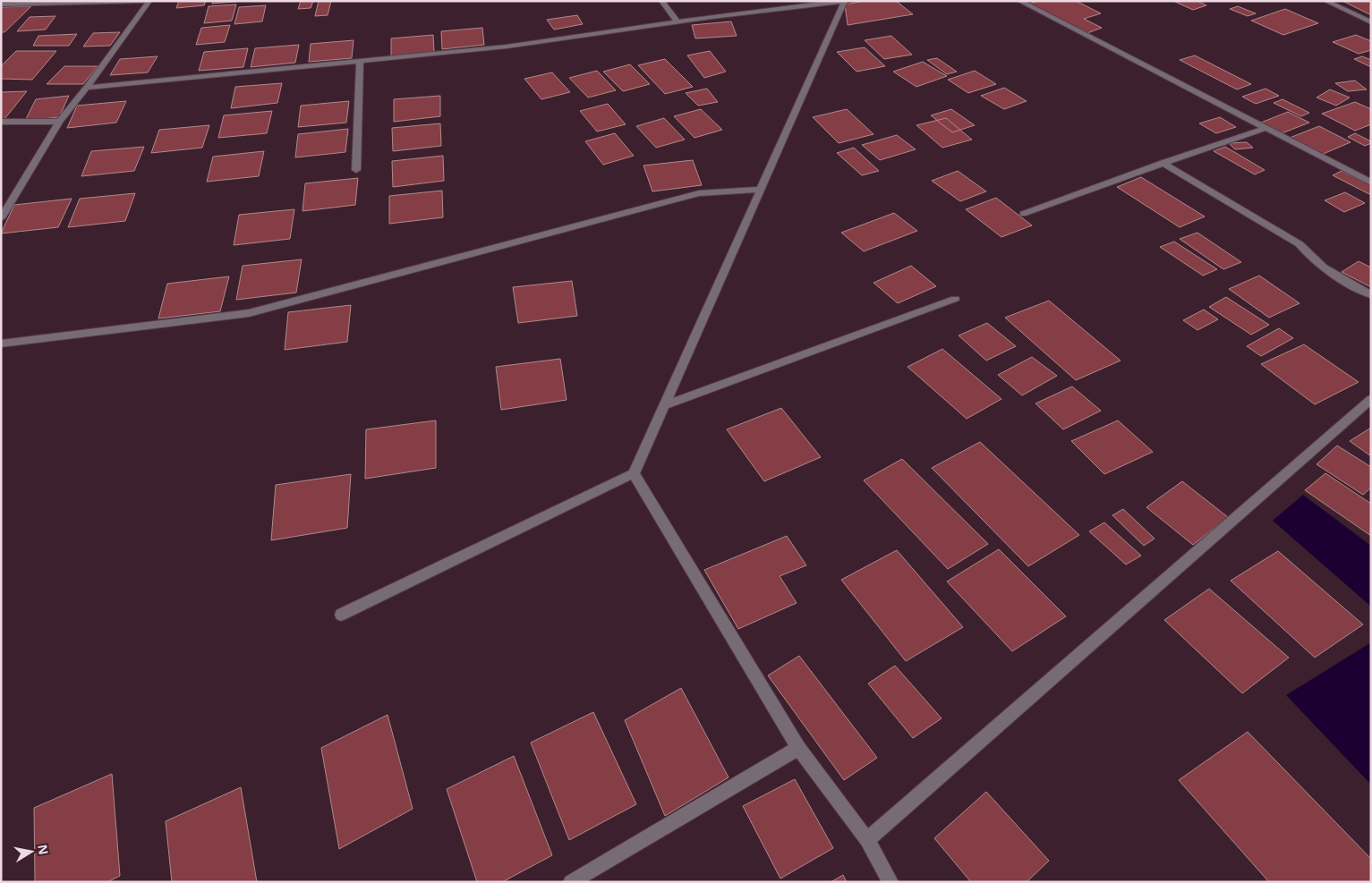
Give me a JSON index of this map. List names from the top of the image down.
{
  "north": "right"
}
